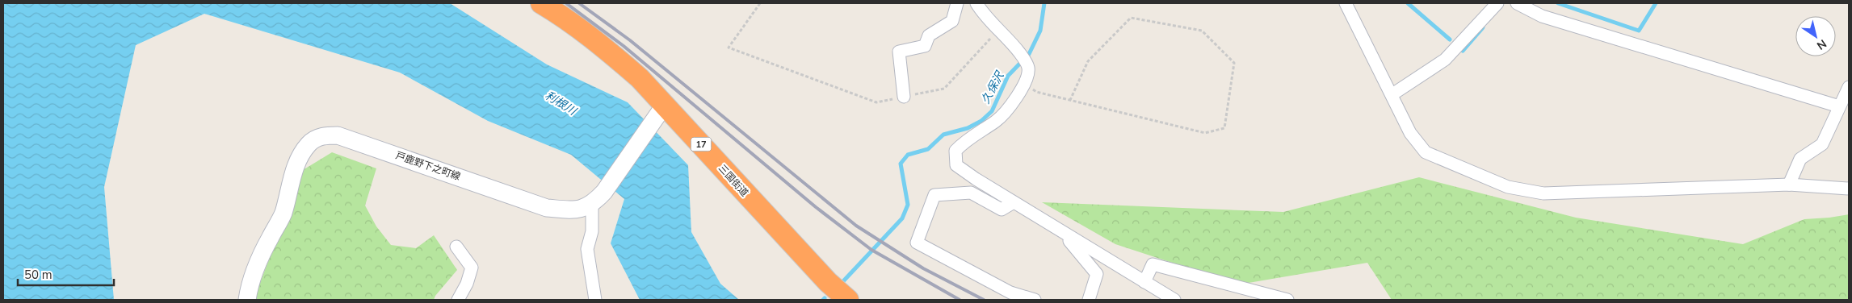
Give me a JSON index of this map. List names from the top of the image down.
{
  "streets": {
    "highway": ["17", "三国街道"],
    "main road": ["戸鹿野下之町線"]
  },
  "crossings": [
    ["戸鹿野下之町線", "三国街道"]
  ],
  "water": ["久保沢", "利根川"],
  "scale_bar": "50 m",
  "north": "bottom right"
}
